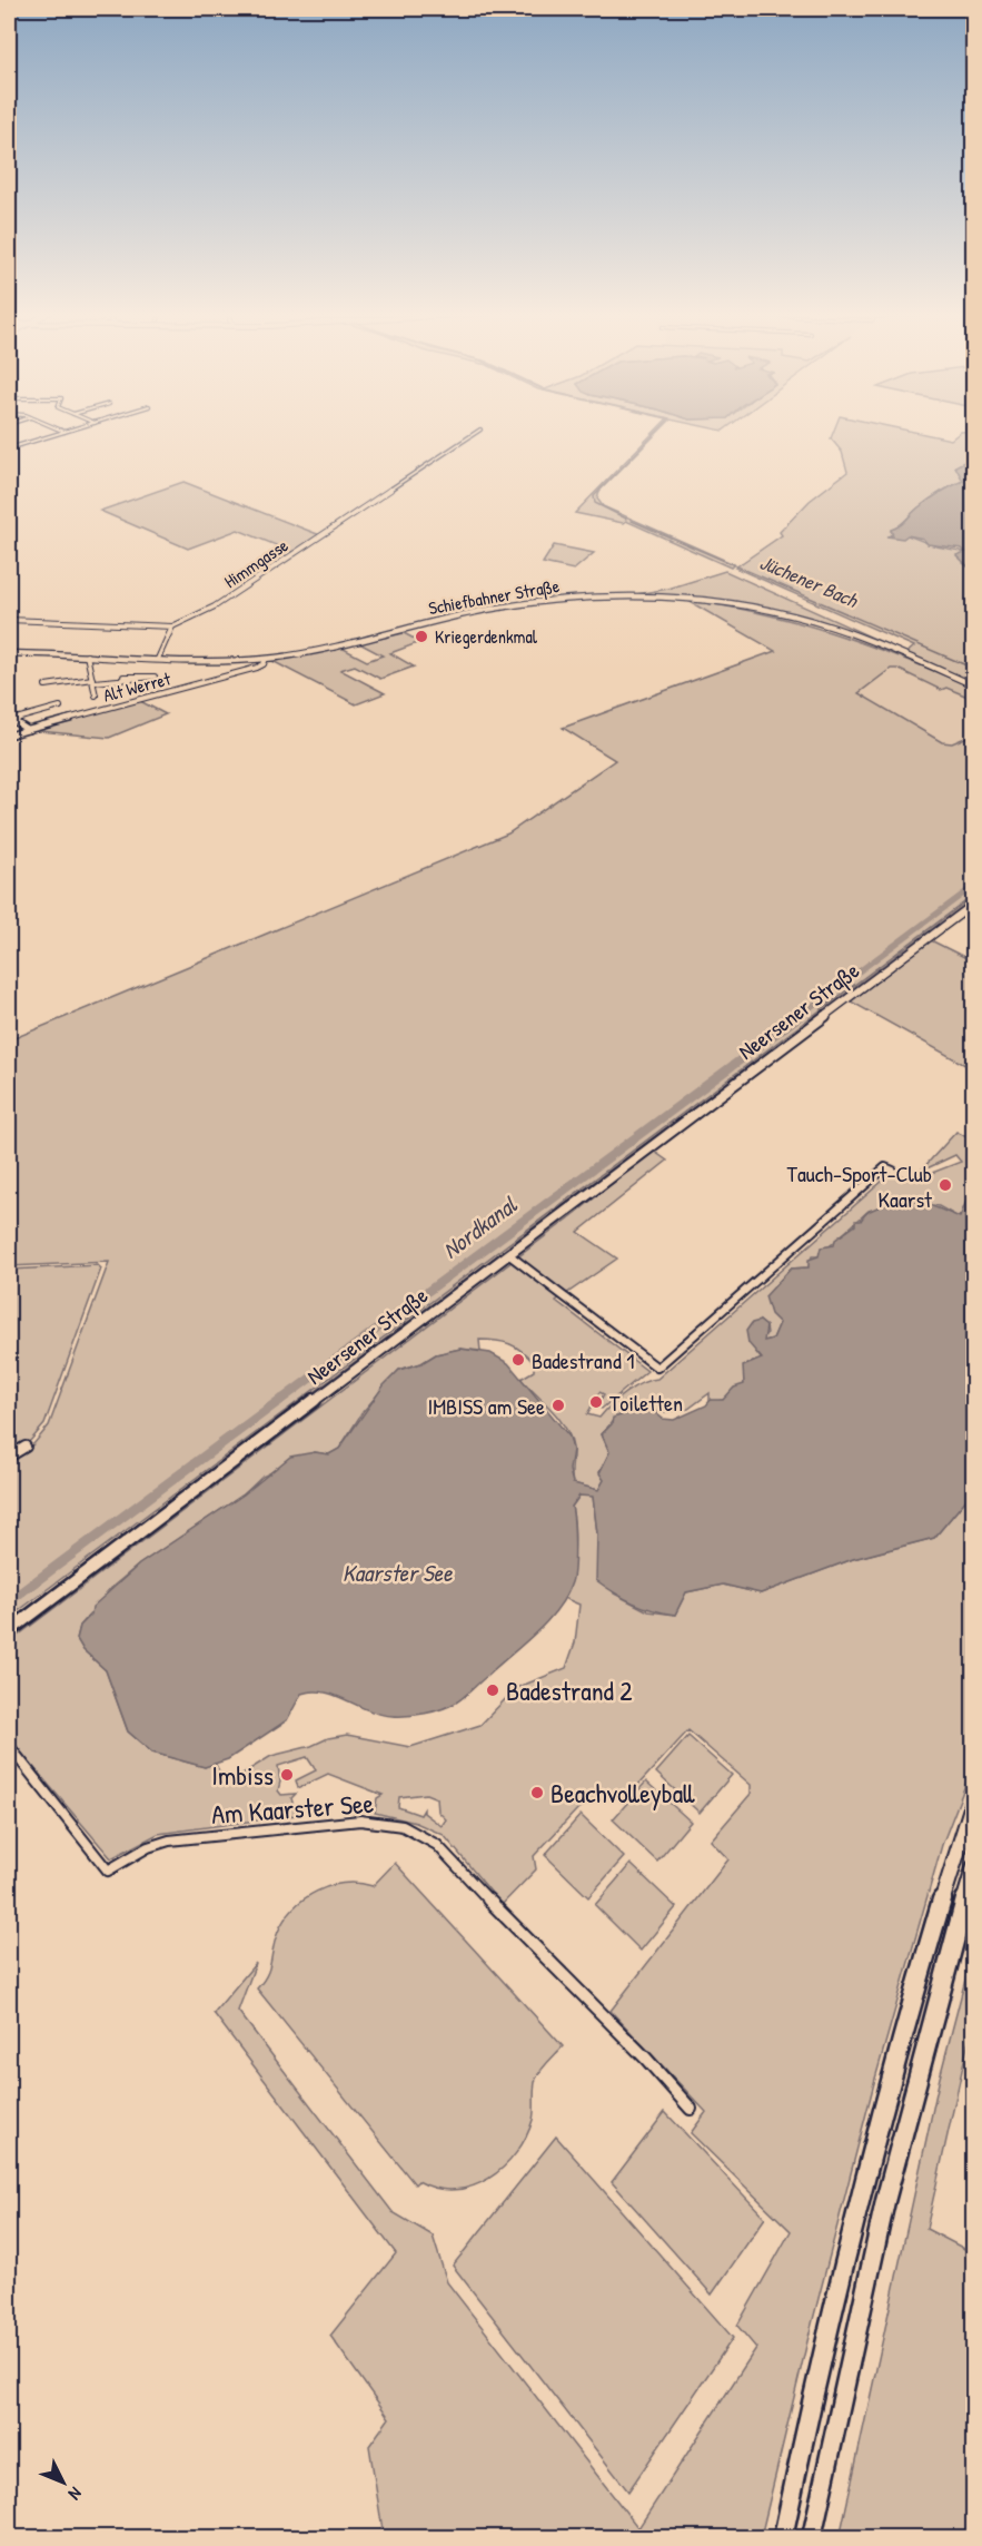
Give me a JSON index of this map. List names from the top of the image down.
{
  "streets": {
    "main road": ["Schiefbahner Straße", "Neersener Straße"],
    "street": ["Himmgasse", "Alt Werret", "Am Kaarster See"]
  },
  "crossings": [
    ["Schiefbahner Straße", "Alt Werret"]
  ],
  "water": ["Jüchener Bach", "Nordkanal", "Kaarster See"],
  "places": [
    "Kriegerdenkmal",
    "Tauch-Sport-Club Kaarst",
    "Badestrand 1",
    "Toiletten",
    "IMBISS am See",
    "Badestrand 2",
    "Imbiss",
    "Beachvolleyball"
  ],
  "north": "bottom right"
}
